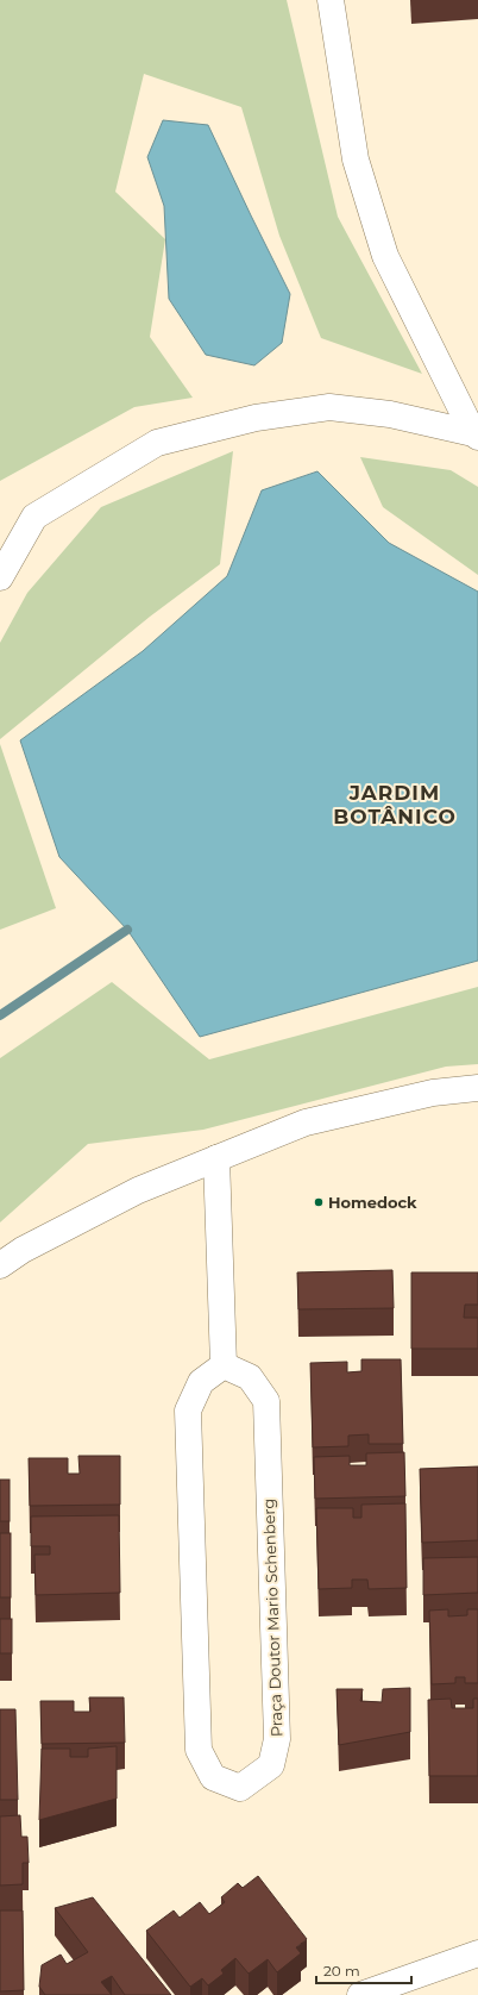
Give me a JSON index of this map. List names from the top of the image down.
{
  "streets": {
    "street": ["Praça Doutor Mario Schenberg"]
  },
  "districts": ["JARDIM BOTÂNICO"],
  "places": ["Homedock"],
  "scale_bar": "20 m"
}
